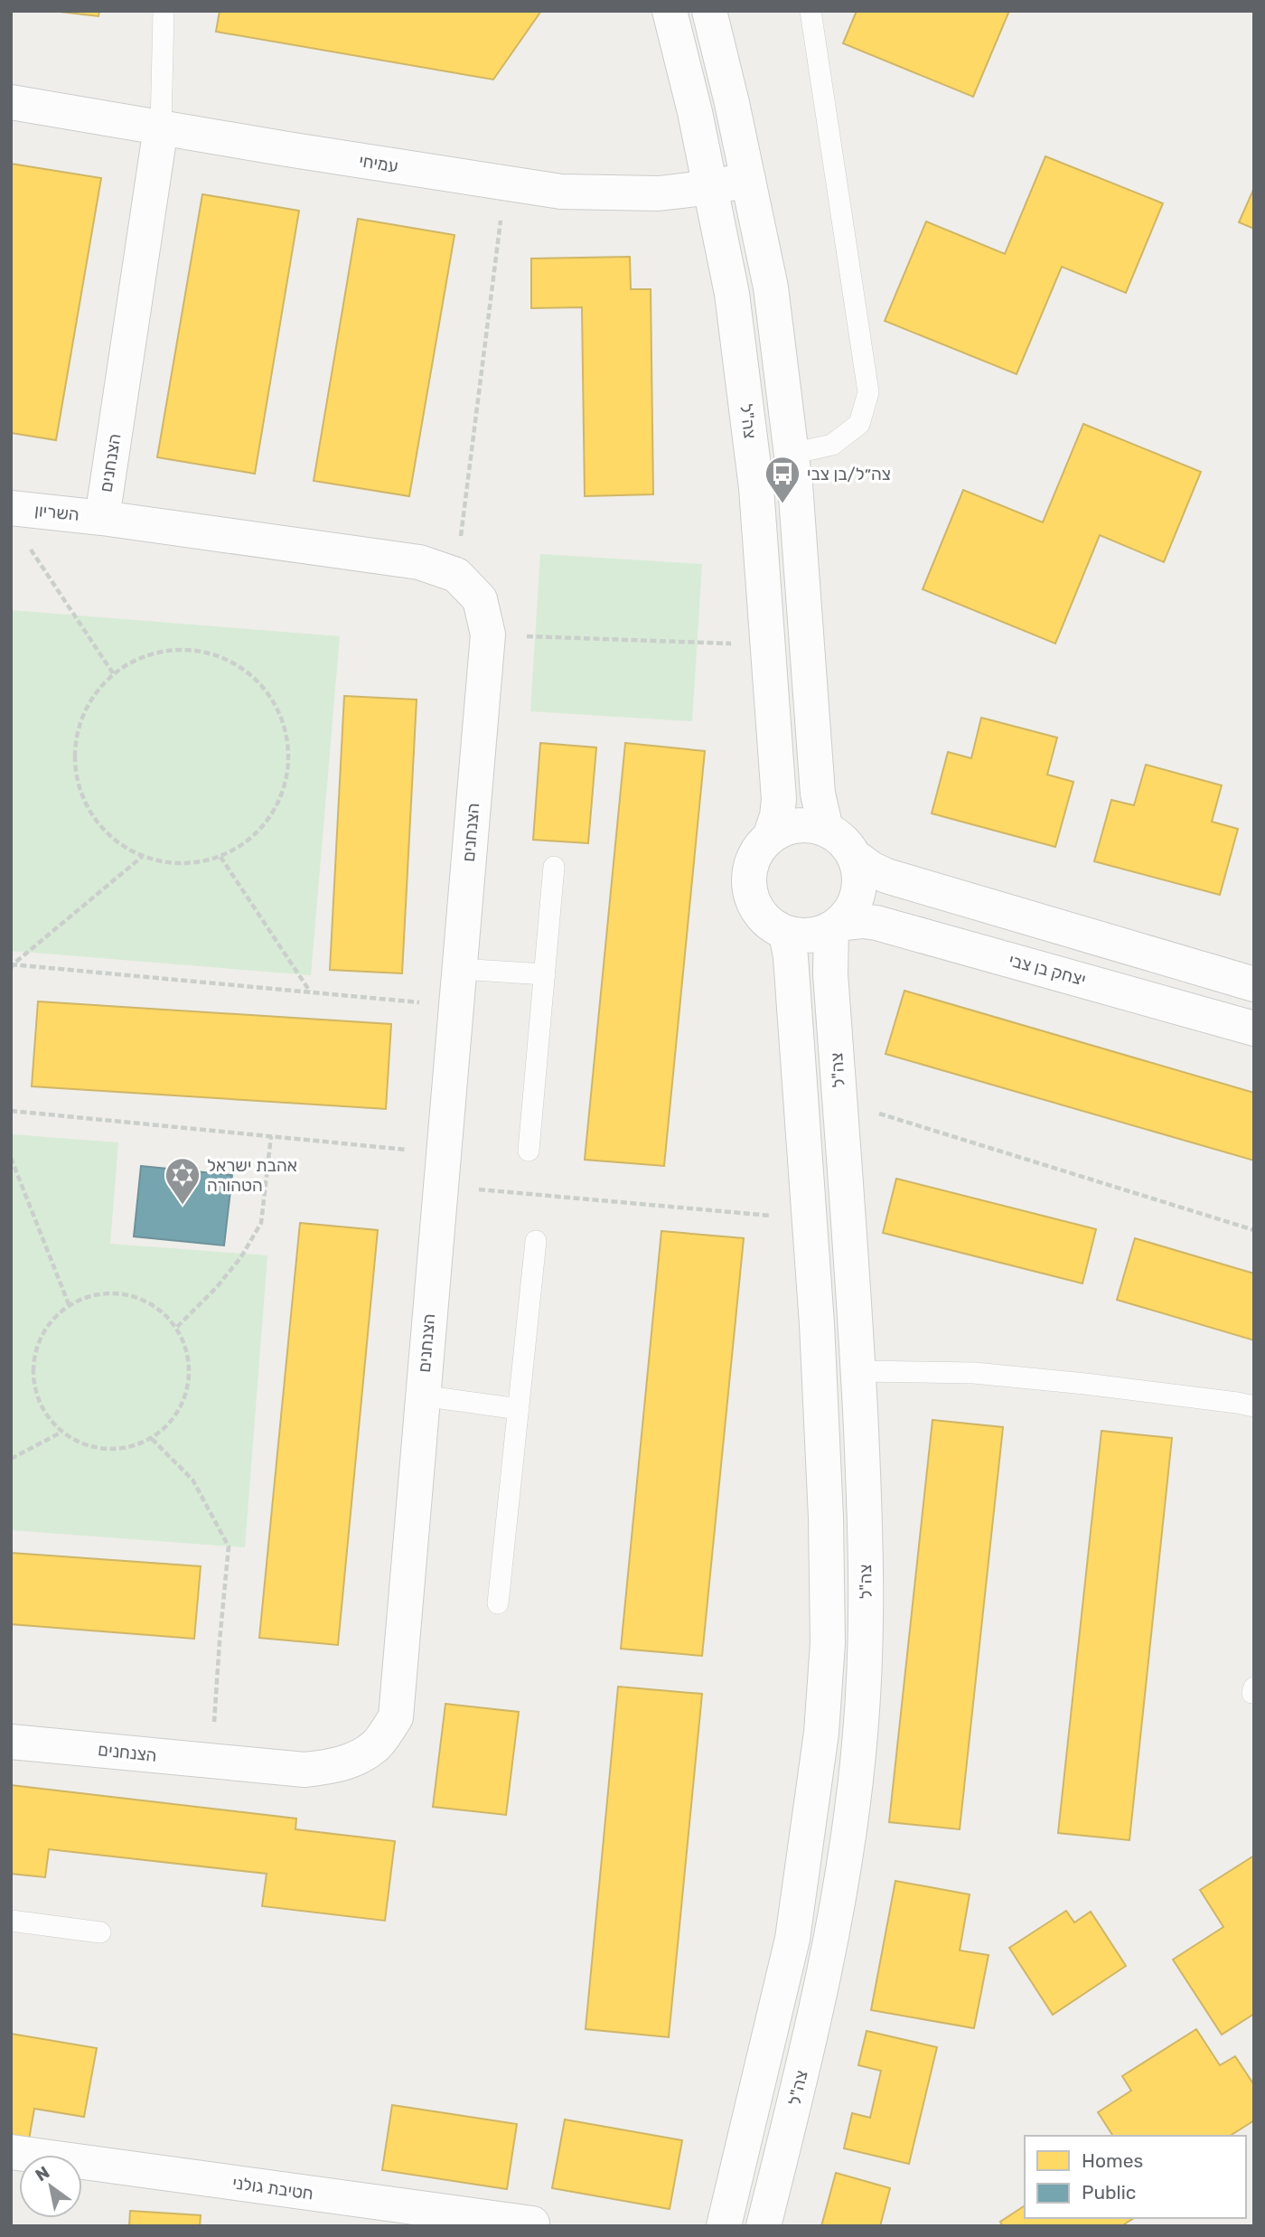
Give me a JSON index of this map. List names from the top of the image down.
{
  "streets": {
    "street": [
      "עמיחי",
      "צה\"ל",
      "הצנחנים",
      "השריון",
      "יצחק בן צבי",
      "חטיבת גולני"
    ]
  },
  "crossings": [
    ["עמיחי", "צה\"ל"],
    ["עמיחי", "הצנחנים"],
    ["צה\"ל", "יצחק בן צבי"],
    ["הצנחנים", "השריון"]
  ],
  "places": {
    "bus stop": ["צה״ל/בן צבי"],
    "synagogue": ["אהבת ישראל הטהורה"]
  },
  "legend": ["Homes", "Public"],
  "north": "top left"
}
